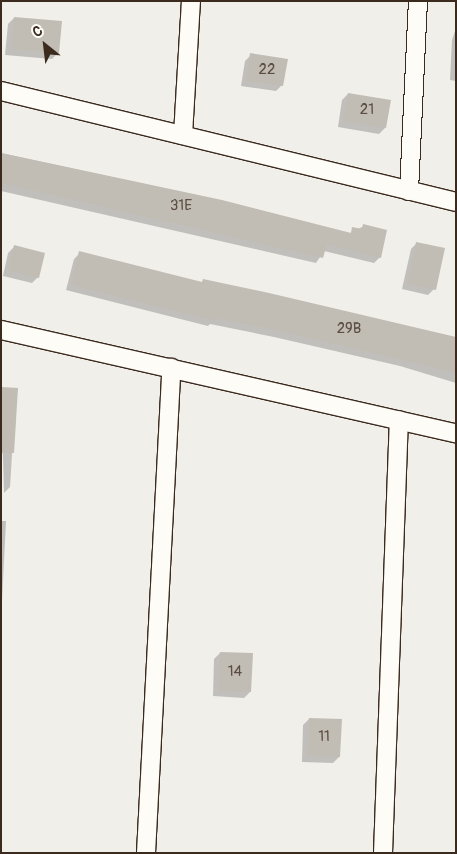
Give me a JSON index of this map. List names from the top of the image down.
{
  "house_numbers": [
    "22",
    "21",
    "31Е",
    "29В",
    "14",
    "11"
  ],
  "north": "top left"
}
